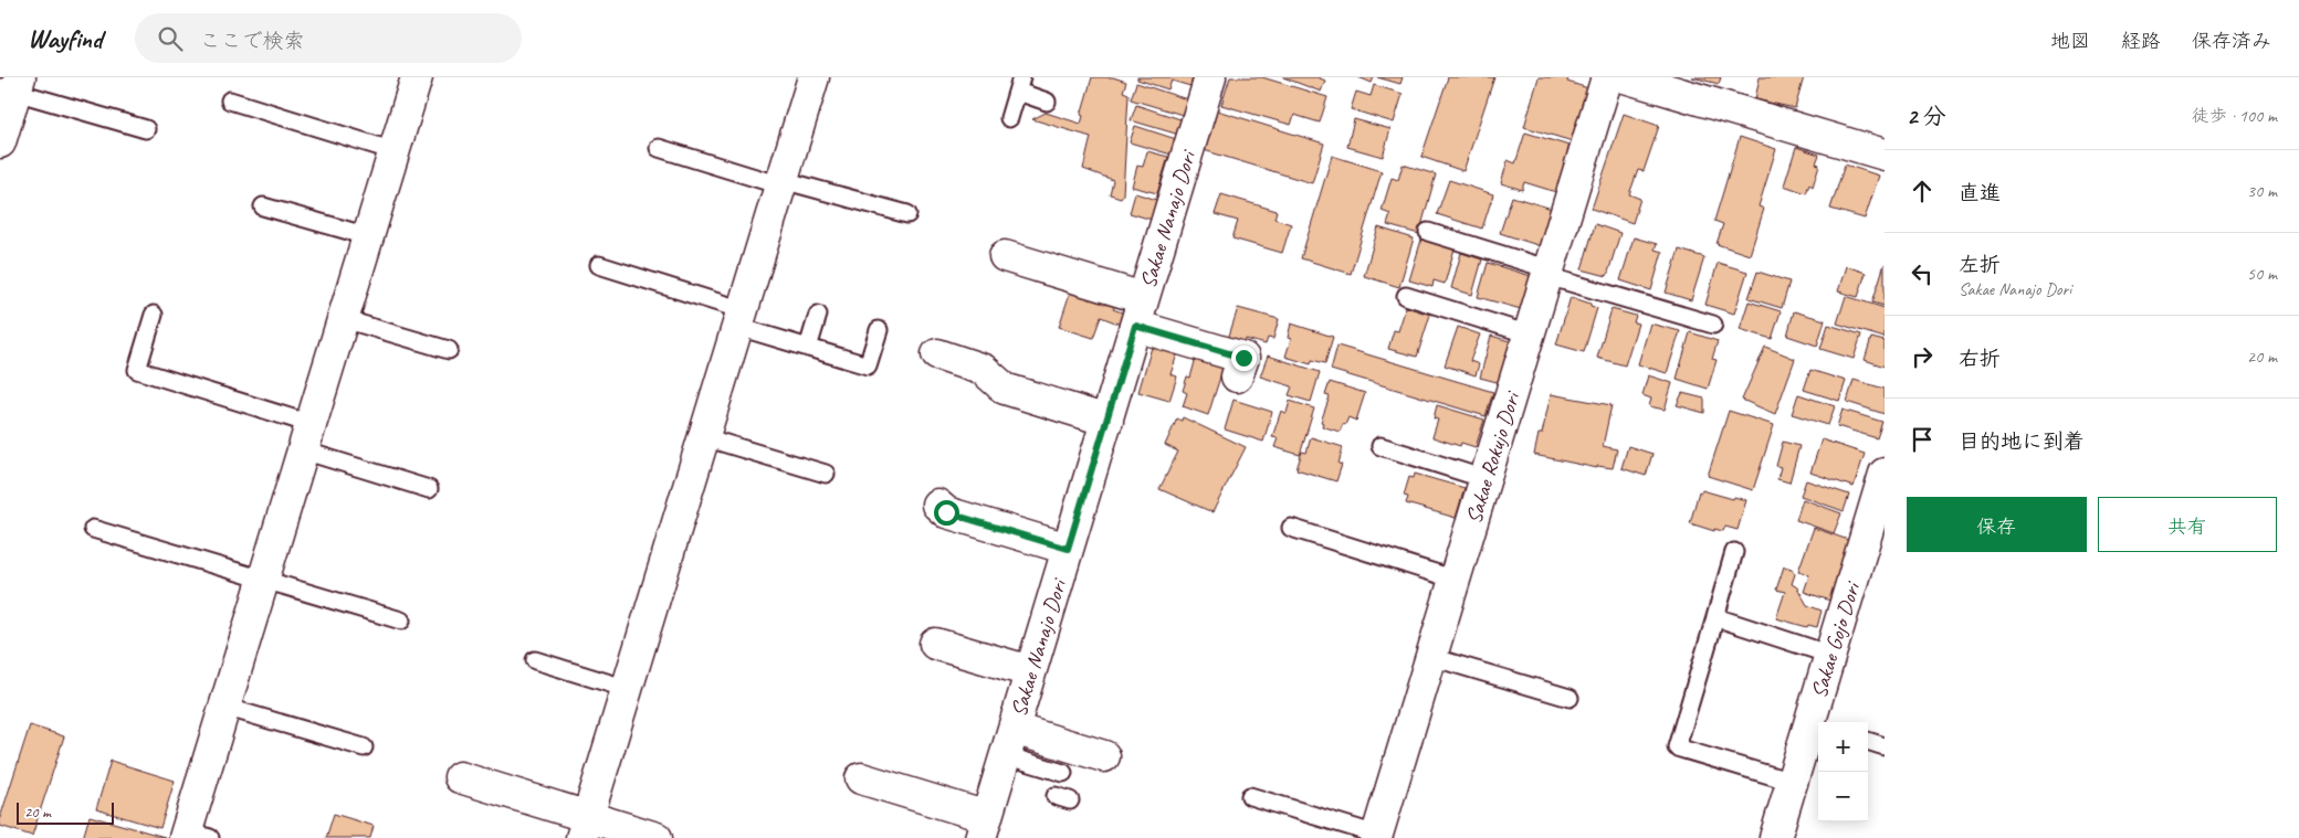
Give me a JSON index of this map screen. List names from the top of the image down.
{
  "streets": {
    "street": ["Sakae Nanajo Dori", "Sakae Rokujo Dori", "Sakae Gojo Dori"]
  },
  "scale_bar": "20 m",
  "page": {
    "header": "Wayfind",
    "search": "ここで検索",
    "nav": ["地図", "経路", "保存済み"],
    "heading": ["2 分", "徒歩 · 100 m"],
    "list": [
      ["直進", "30 m"],
      ["左折", "Sakae Nanajo Dori", "50 m"],
      ["右折", "20 m"],
      "目的地に到着"
    ],
    "buttons": ["保存", "共有"],
    "map_buttons": ["+", "−"],
    "scale": "20 m"
  }
}
